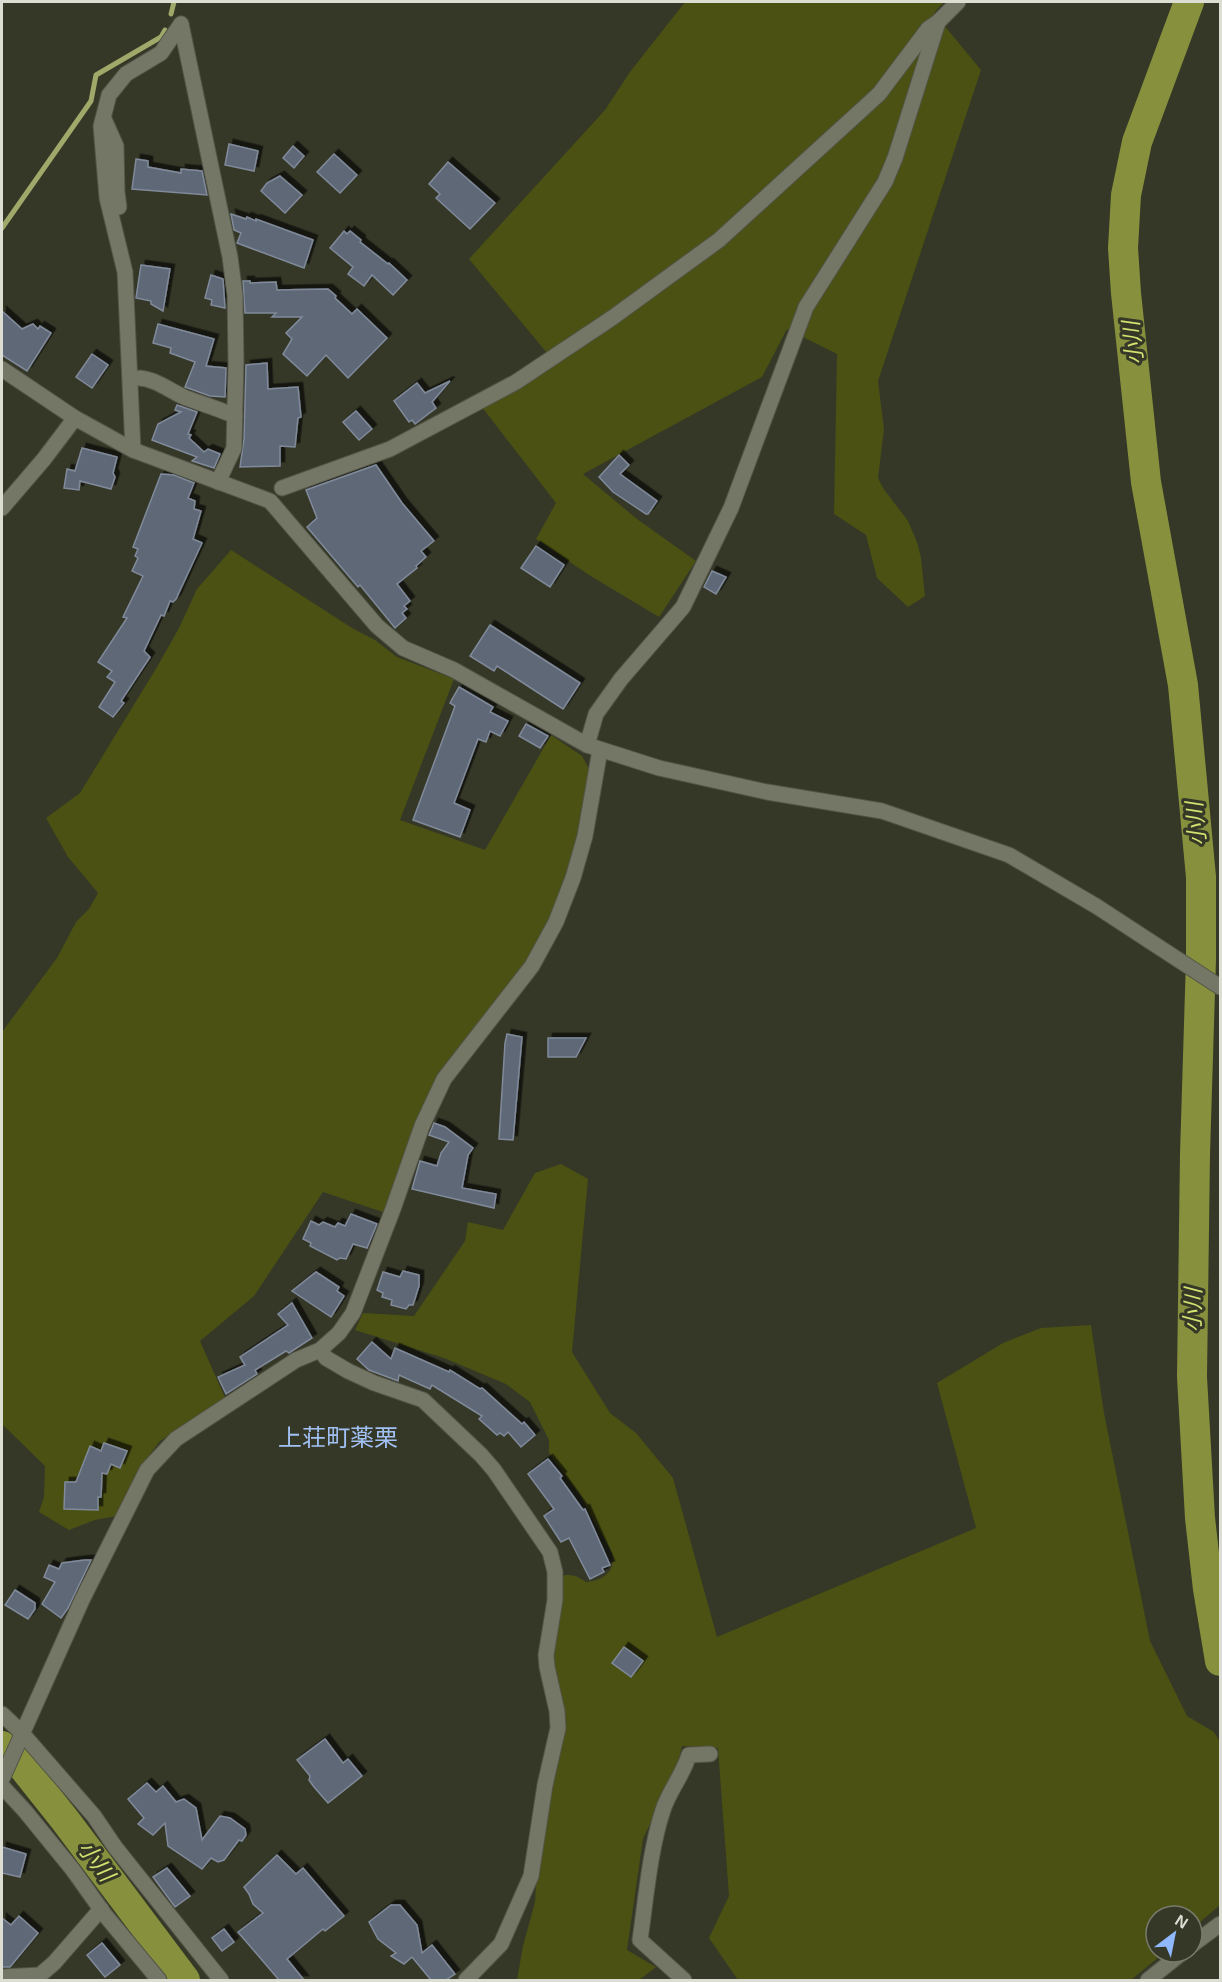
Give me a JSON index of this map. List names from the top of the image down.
{
  "districts": ["上荘町薬栗"],
  "water": ["小川"],
  "north": "top right"
}
